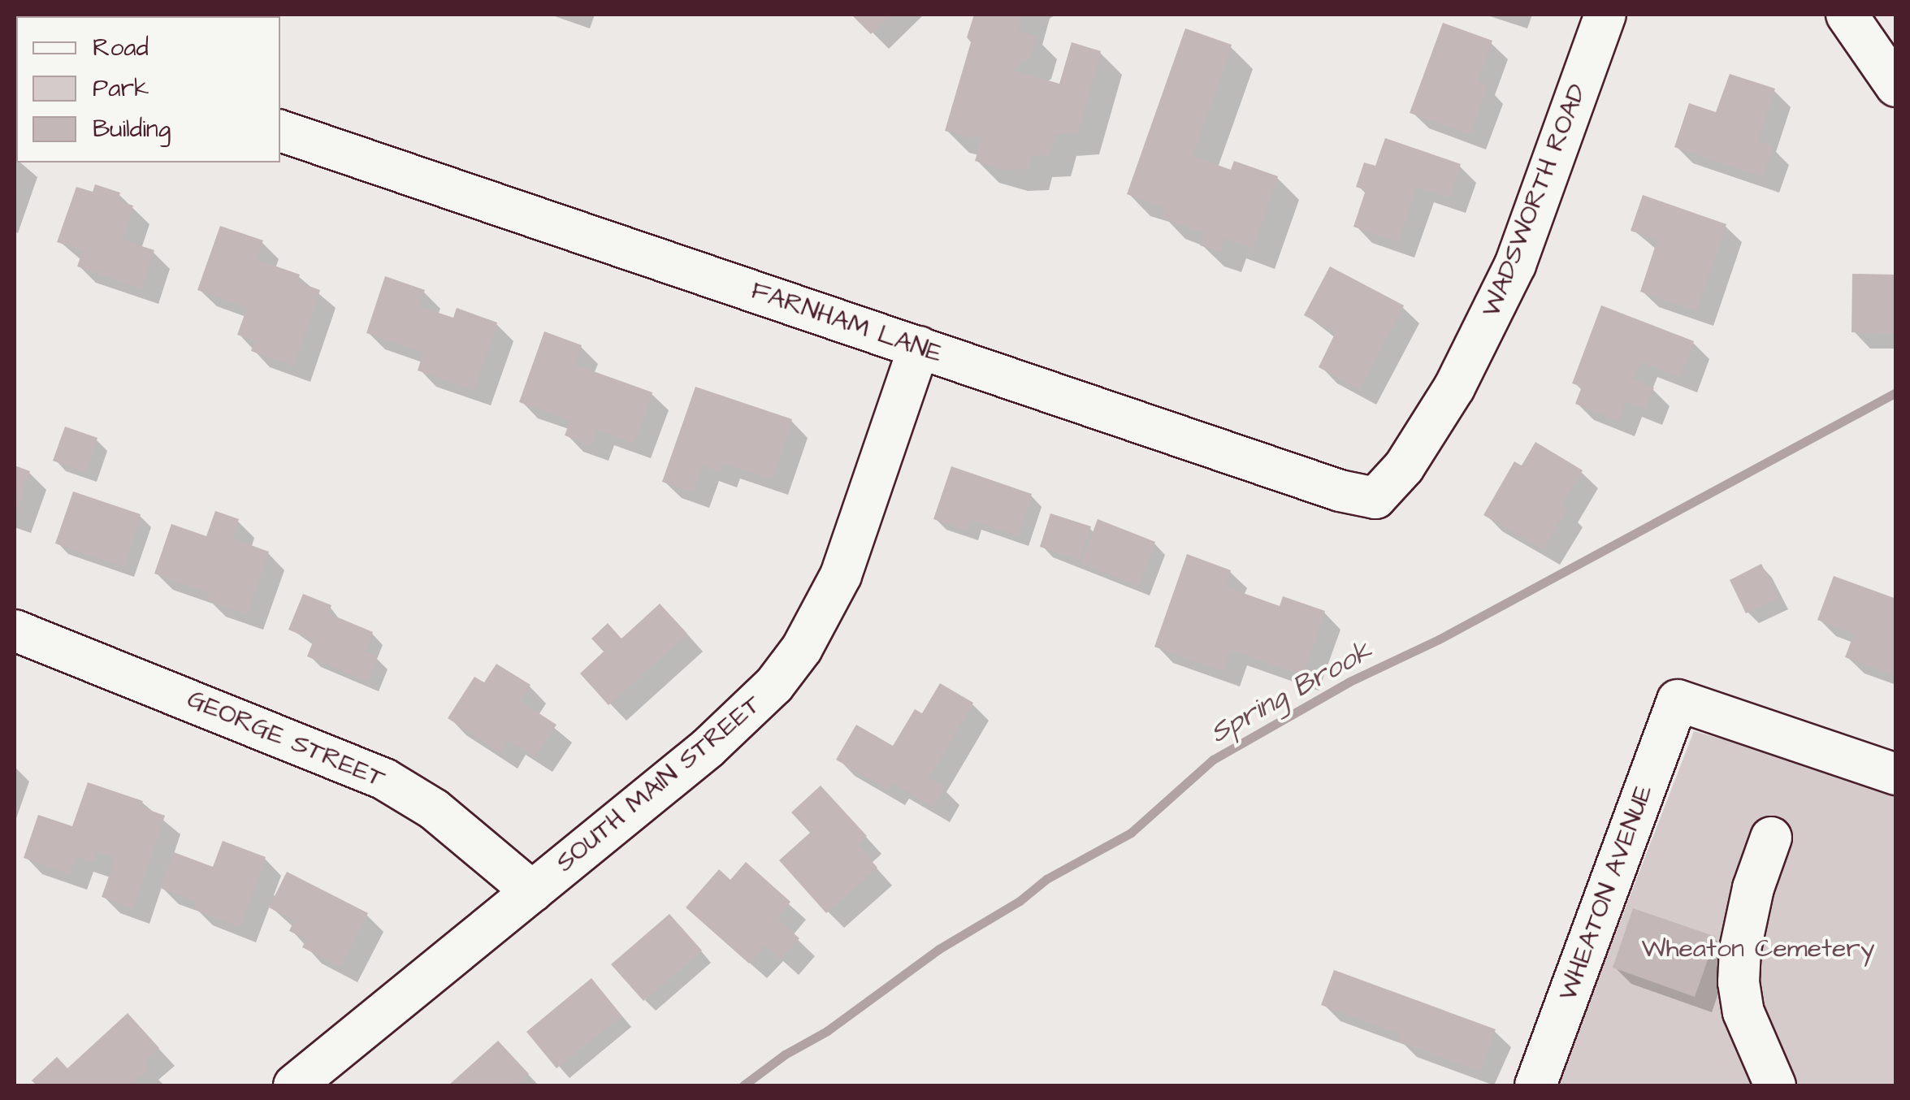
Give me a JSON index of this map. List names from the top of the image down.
{
  "streets": {
    "street": [
      "WADSWORTH ROAD",
      "FARNHAM LANE",
      "GEORGE STREET",
      "SOUTH MAIN STREET",
      "WHEATON AVENUE"
    ]
  },
  "crossings": [
    ["WADSWORTH ROAD", "FARNHAM LANE"],
    ["FARNHAM LANE", "SOUTH MAIN STREET"],
    ["GEORGE STREET", "SOUTH MAIN STREET"]
  ],
  "water": ["Spring Brook"],
  "parks": ["Wheaton Cemetery"],
  "legend": ["Road", "Park", "Building"]
}
